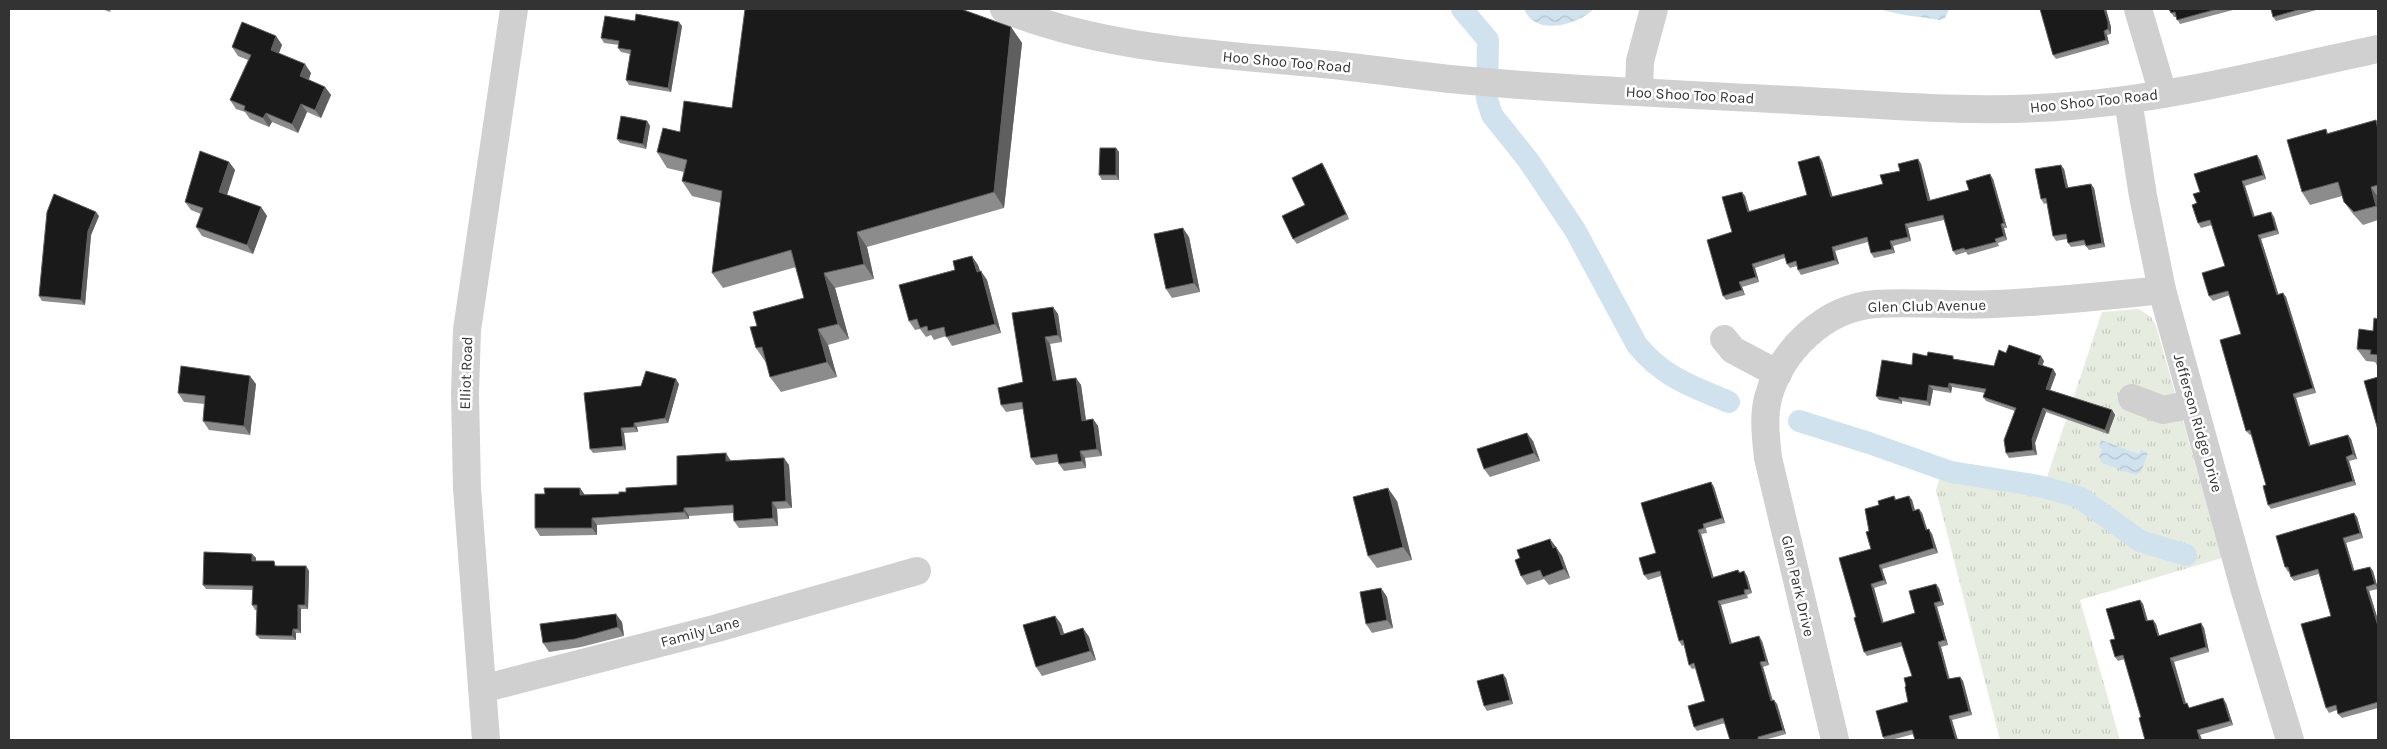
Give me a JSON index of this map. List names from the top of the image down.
{
  "streets": {
    "street": [
      "Hoo Shoo Too Road",
      "Glen Club Avenue",
      "Elliot Road",
      "Jefferson Ridge Drive",
      "Glen Park Drive",
      "Family Lane"
    ]
  },
  "crossings": [
    ["Hoo Shoo Too Road", "Jefferson Ridge Drive"],
    ["Glen Club Avenue", "Jefferson Ridge Drive"],
    ["Glen Club Avenue", "Glen Park Drive"],
    ["Elliot Road", "Family Lane"]
  ]
}
